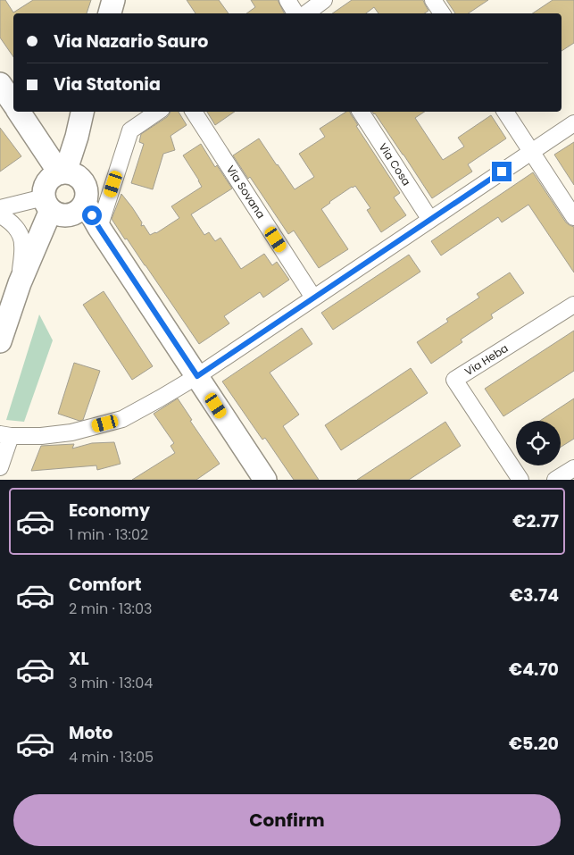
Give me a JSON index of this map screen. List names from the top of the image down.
{
  "streets": {
    "street": ["Via Cosa", "Via Sovana", "Via Heba"]
  },
  "page": {
    "banner": ["Via Nazario Sauro", "Via Statonia"],
    "list": [
      {
        "name": "Economy",
        "note": "1 min · 13:02",
        "value": "€2.77"
      },
      {
        "name": "Comfort",
        "note": "2 min · 13:03",
        "value": "€3.74"
      },
      {
        "name": "XL",
        "note": "3 min · 13:04",
        "value": "€4.70"
      },
      {
        "name": "Moto",
        "note": "4 min · 13:05",
        "value": "€5.20"
      }
    ],
    "buttons": "Confirm"
  }
}
